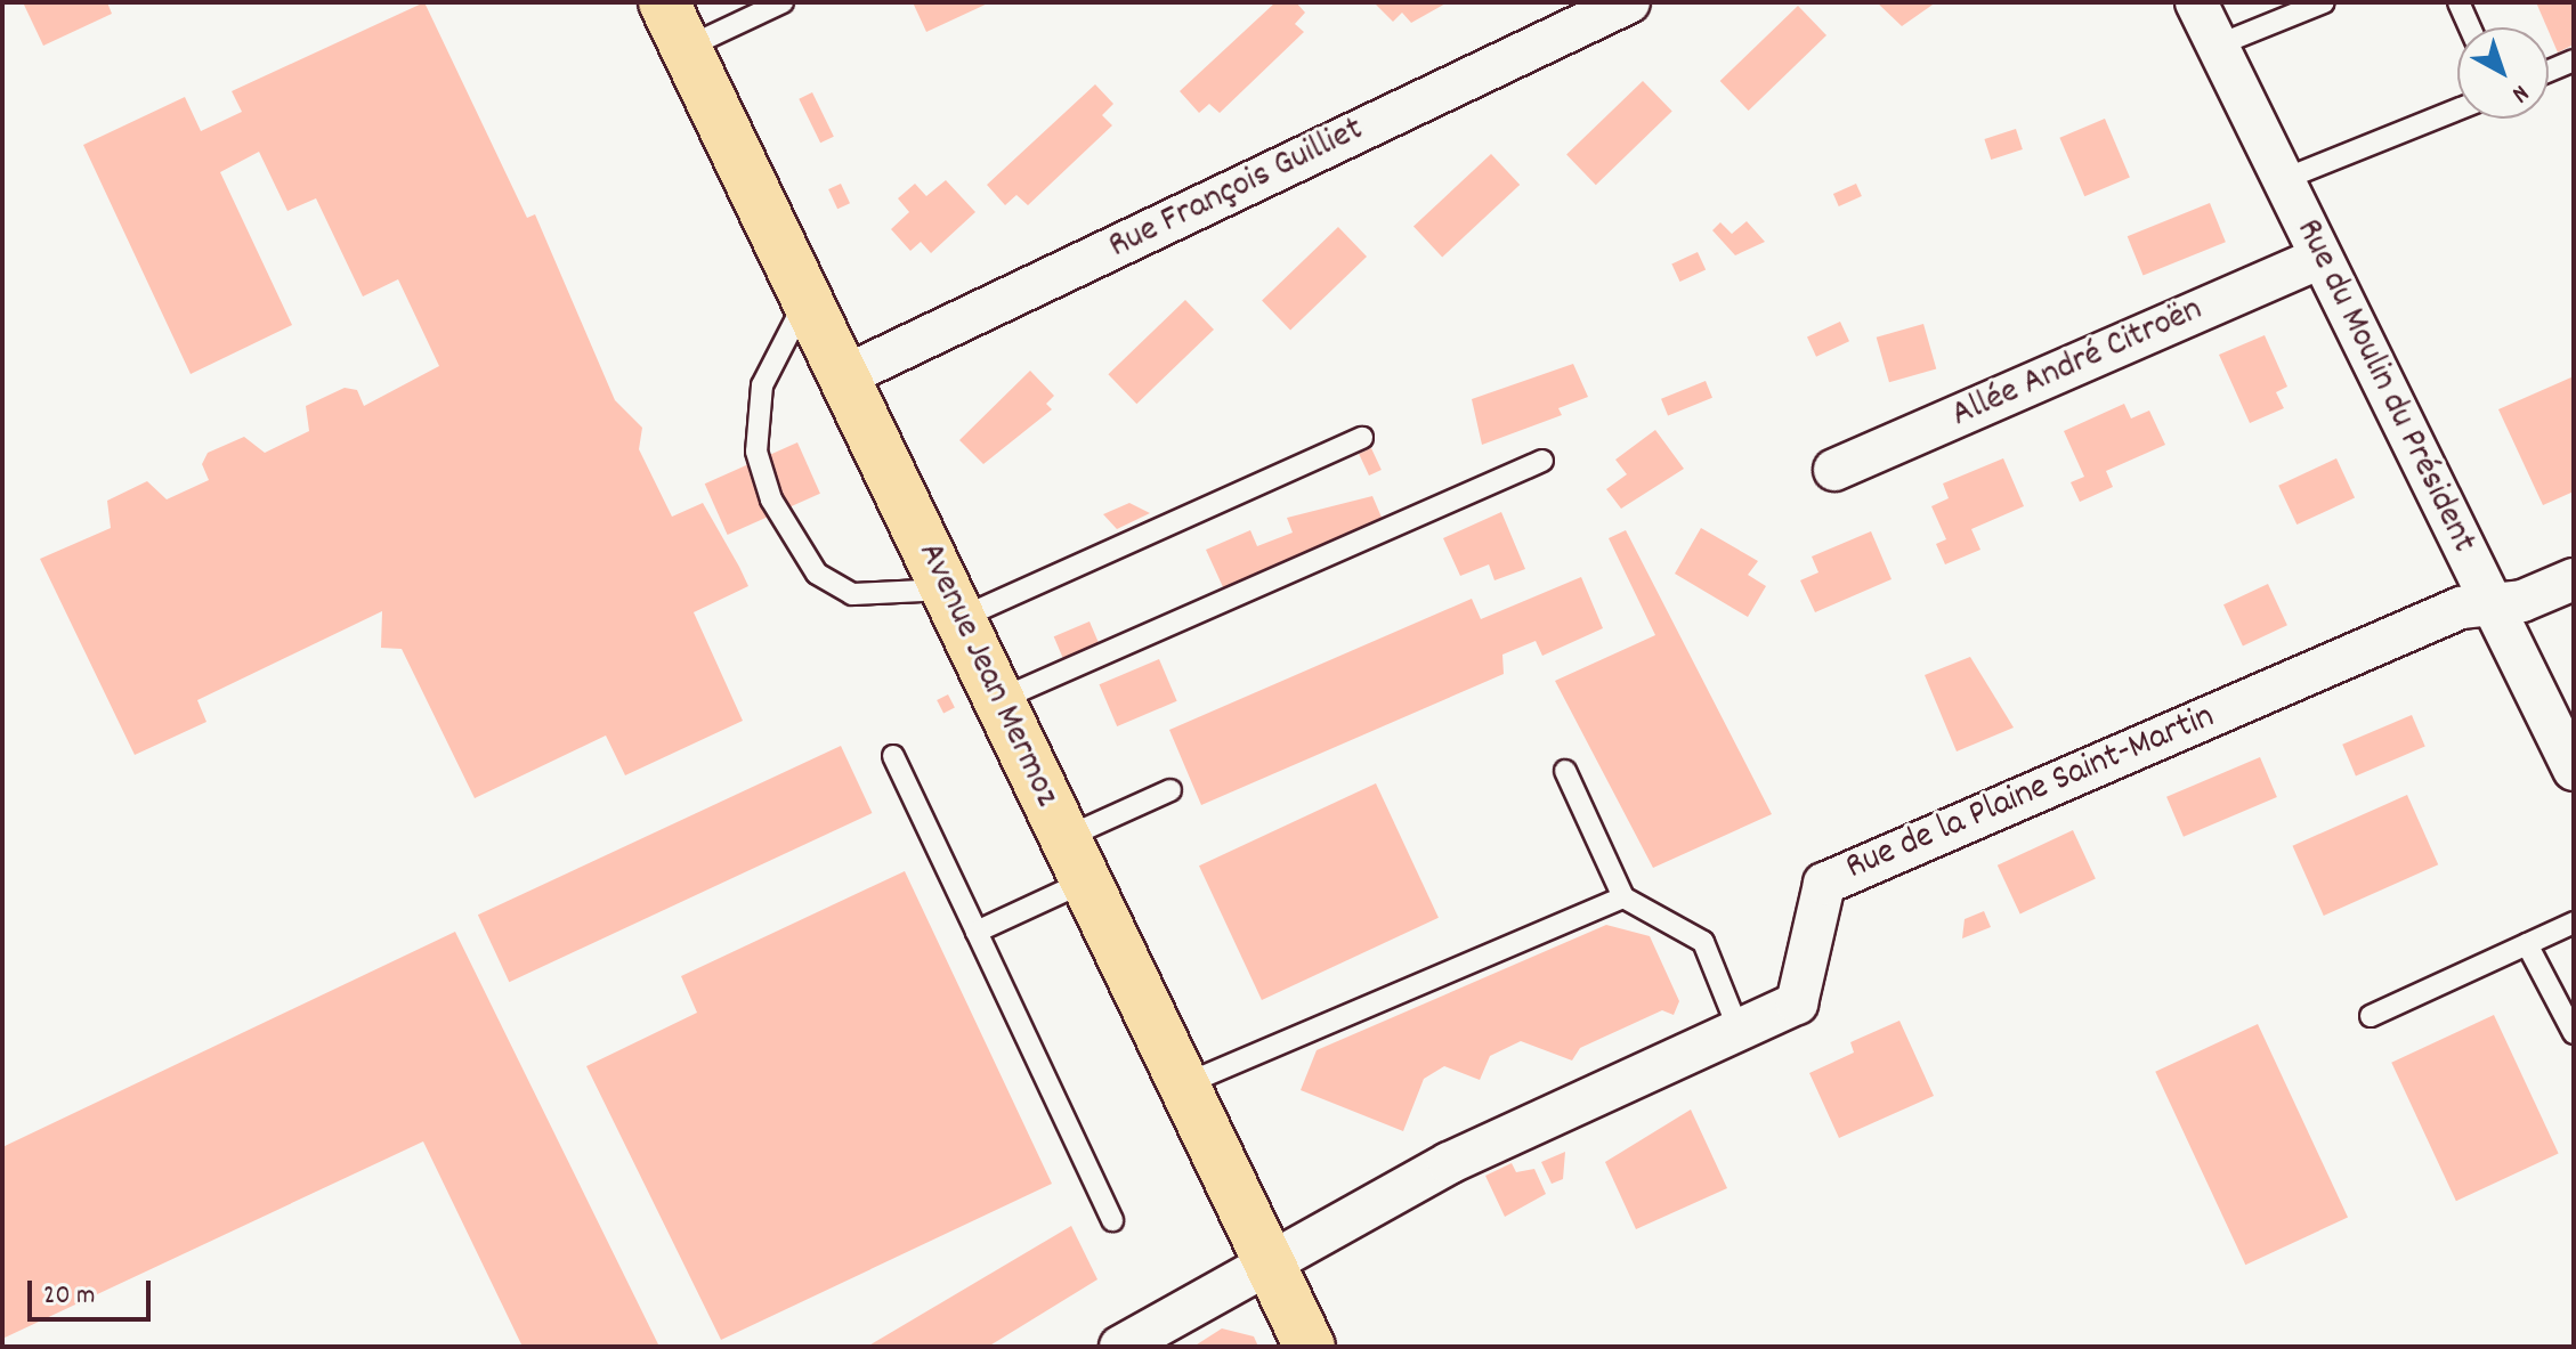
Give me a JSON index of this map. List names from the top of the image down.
{
  "streets": {
    "main road": ["Avenue Jean Mermoz"],
    "street": [
      "Rue François Guilliet",
      "Allée André Citroën",
      "Rue du Moulin du Président",
      "Rue de la Plaine Saint-Martin"
    ]
  },
  "crossings": [
    ["Rue François Guilliet", "Avenue Jean Mermoz"],
    ["Allée André Citroën", "Rue du Moulin du Président"],
    ["Rue du Moulin du Président", "Rue de la Plaine Saint-Martin"],
    ["Avenue Jean Mermoz", "Rue de la Plaine Saint-Martin"]
  ],
  "scale_bar": "20 m",
  "north": "bottom right"
}
